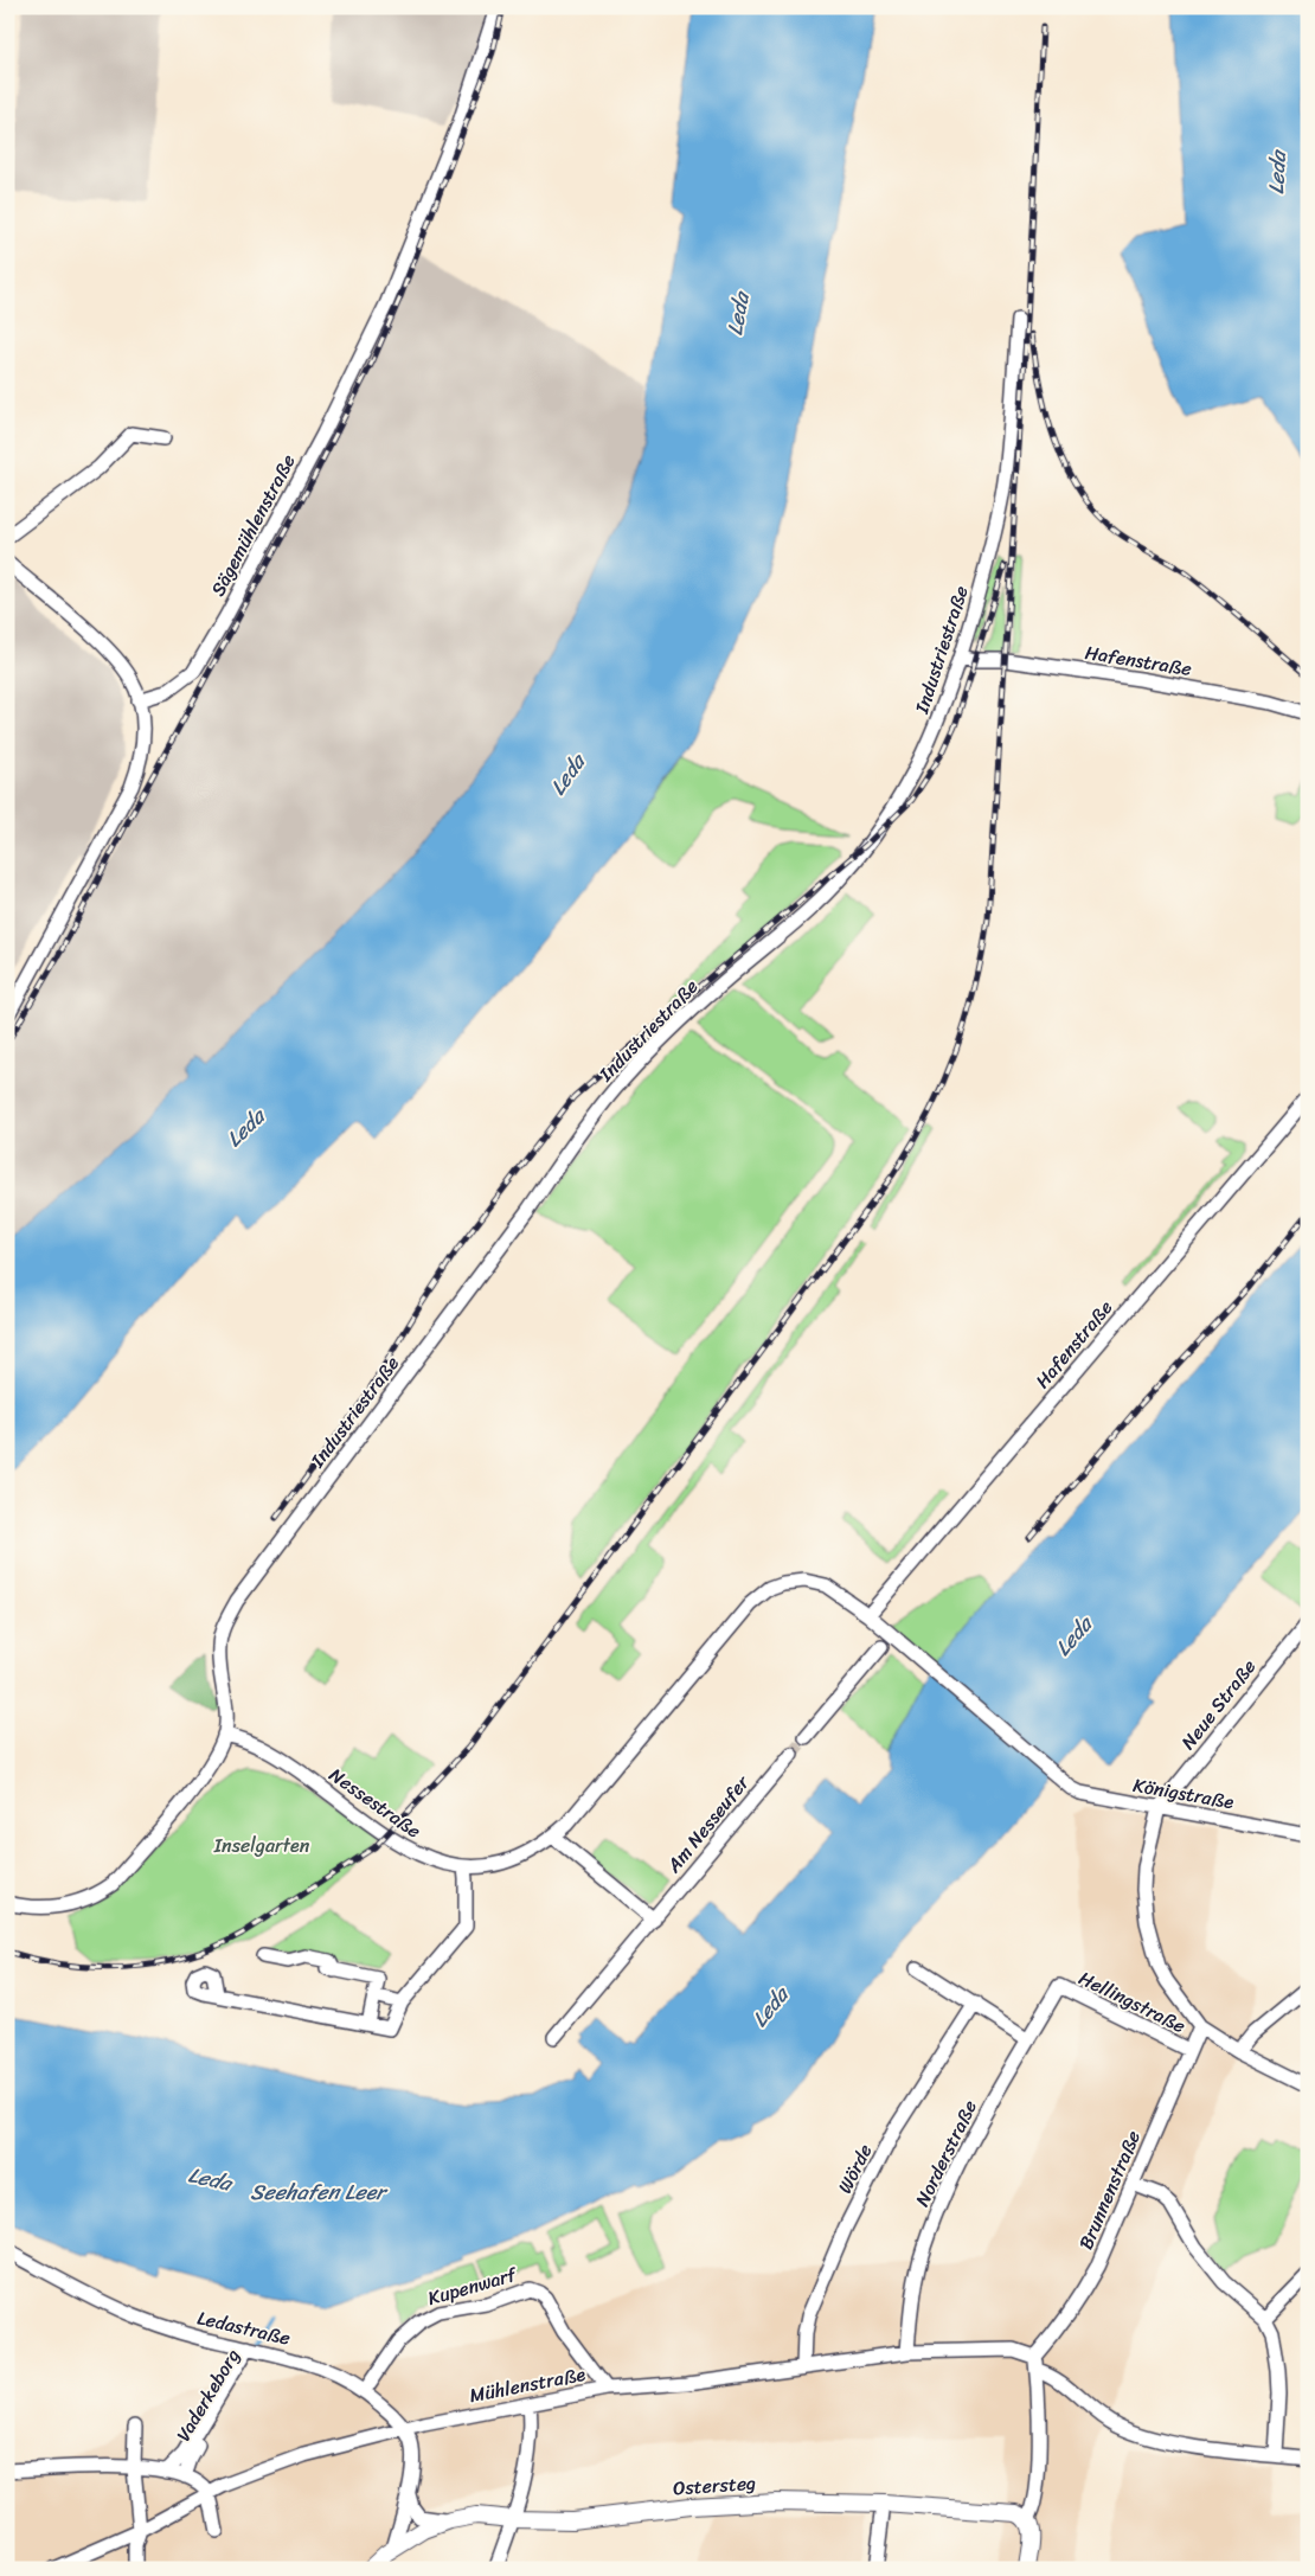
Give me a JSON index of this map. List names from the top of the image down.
{
  "streets": {
    "main road": ["Ostersteg"],
    "street": [
      "Sägemühlenstraße",
      "Industriestraße",
      "Hafenstraße",
      "Neue Straße",
      "Königstraße",
      "Nessestraße",
      "Am Nesseufer",
      "Hellingstraße",
      "Norderstraße",
      "Wörde",
      "Brunnenstraße",
      "Kupenwarf",
      "Ledastraße",
      "Mühlenstraße",
      "Vaderkeborg"
    ]
  },
  "crossings": [
    ["Industriestraße", "Hafenstraße"],
    ["Industriestraße", "Nessestraße"],
    ["Hafenstraße", "Nessestraße"],
    ["Neue Straße", "Königstraße"],
    ["Königstraße", "Nessestraße"],
    ["Hellingstraße", "Norderstraße"],
    ["Hellingstraße", "Brunnenstraße"],
    ["Norderstraße", "Mühlenstraße"],
    ["Wörde", "Mühlenstraße"],
    ["Brunnenstraße", "Mühlenstraße"],
    ["Kupenwarf", "Ledastraße"],
    ["Kupenwarf", "Mühlenstraße"],
    ["Ledastraße", "Mühlenstraße"],
    ["Ledastraße", "Vaderkeborg"],
    ["Ledastraße", "Ostersteg"]
  ],
  "water": ["Leda", "Seehafen Leer"],
  "parks": ["Inselgarten"]
}
